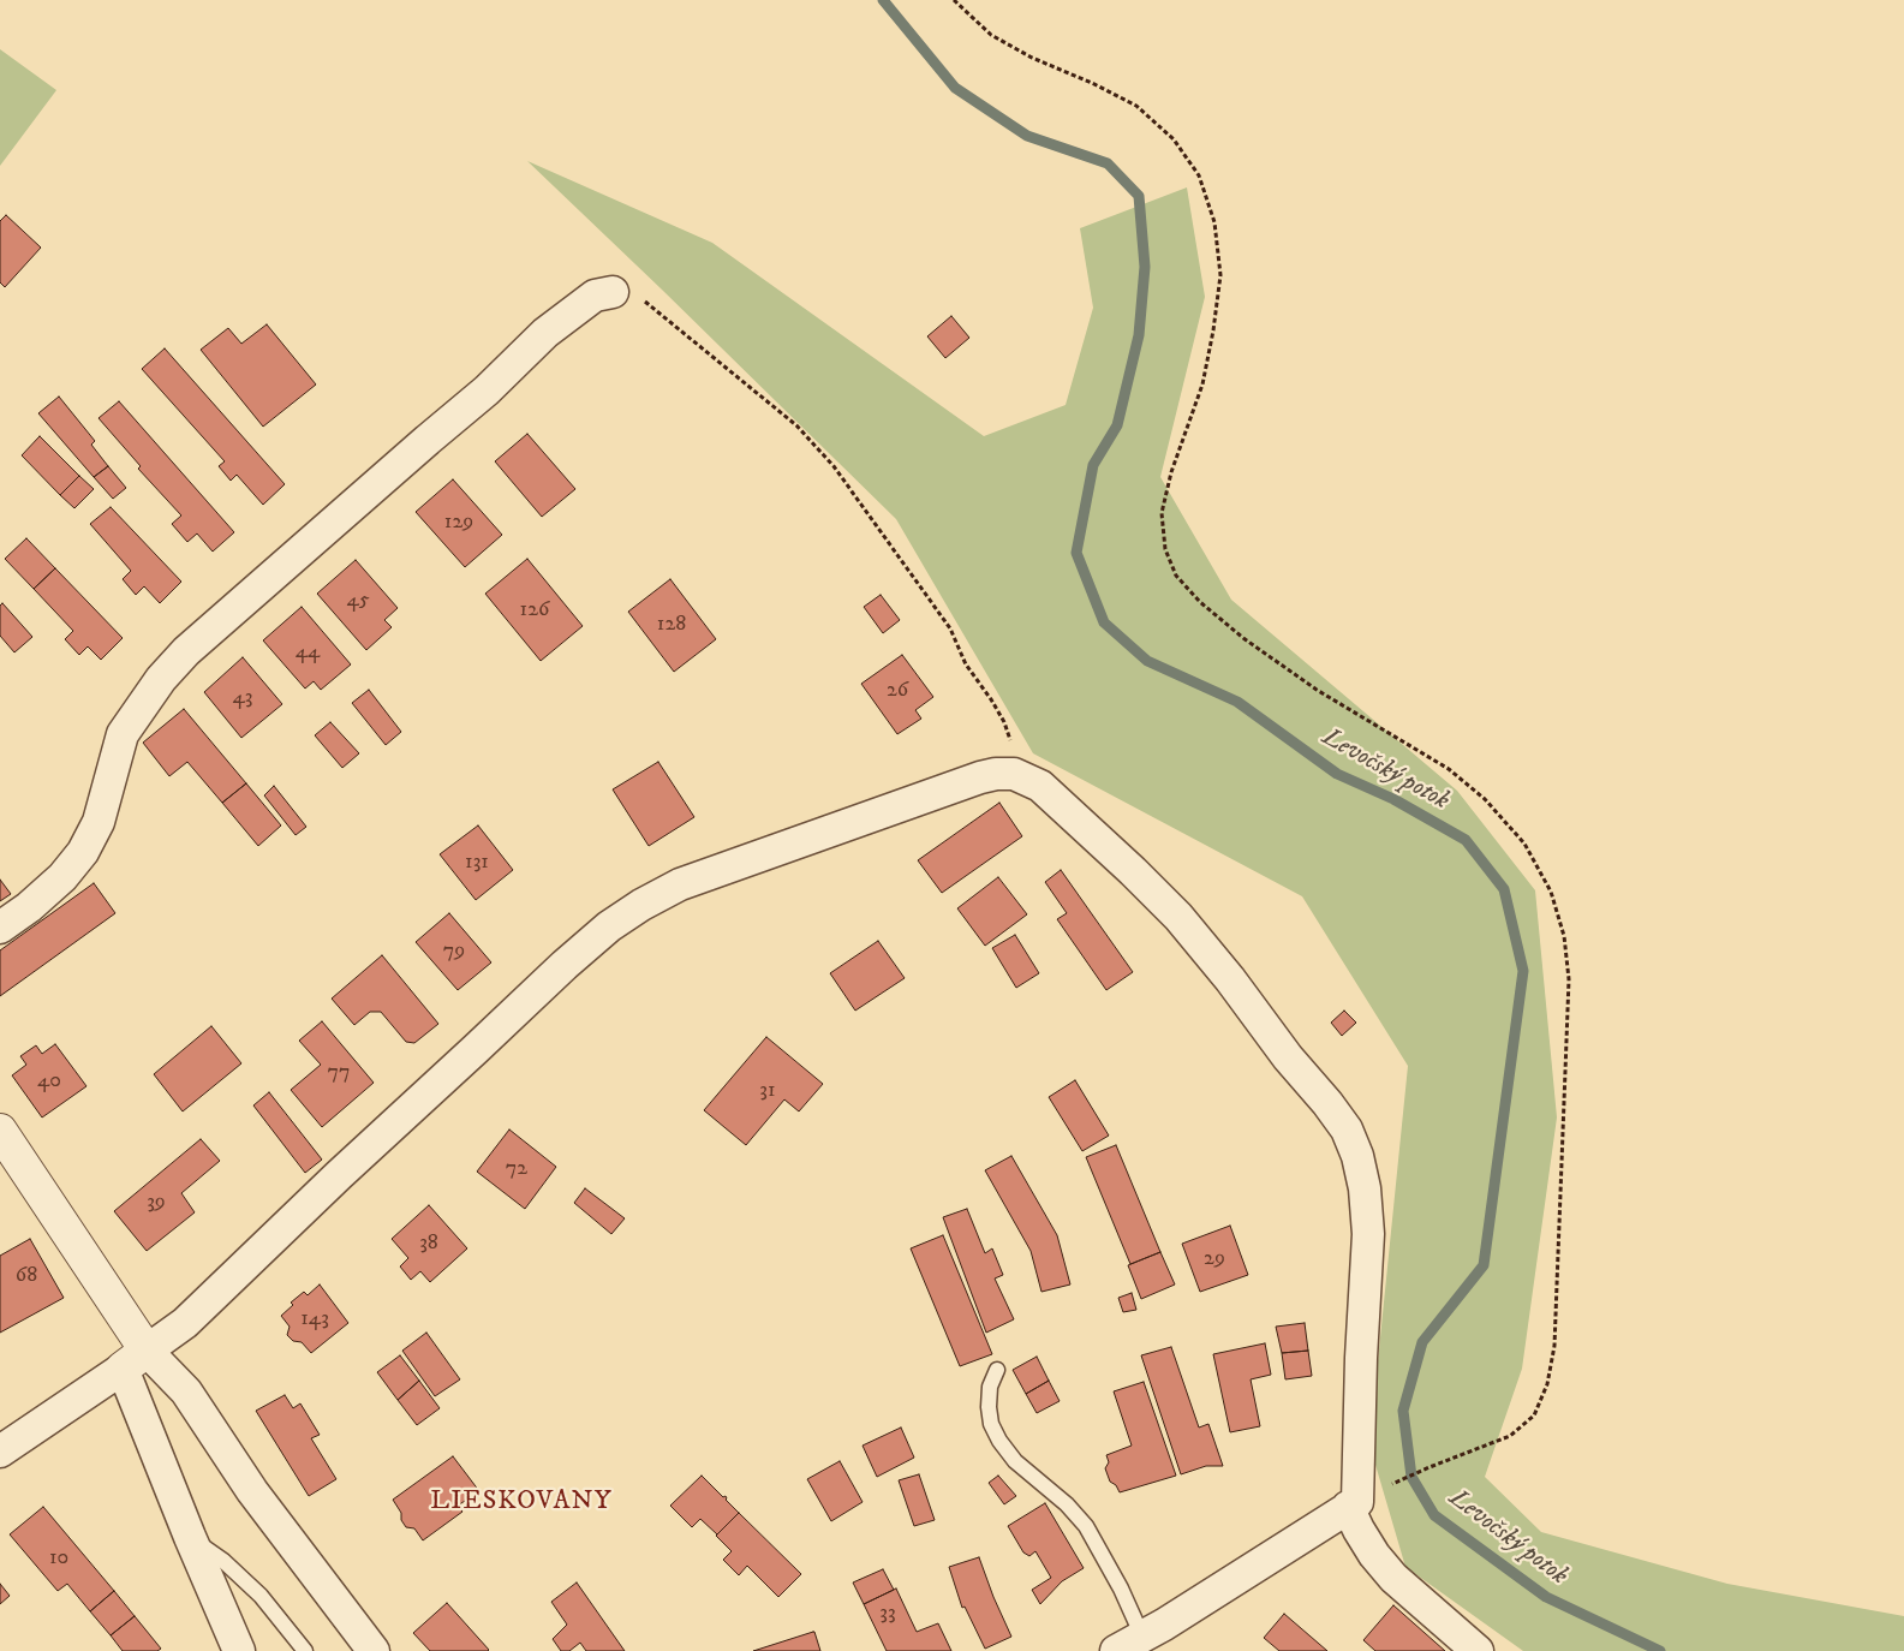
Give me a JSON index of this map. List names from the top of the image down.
{
  "districts": ["LIESKOVANY"],
  "water": ["Levočský potok"],
  "house_numbers": [
    "129",
    "45",
    "126",
    "128",
    "44",
    "26",
    "43",
    "131",
    "79",
    "77",
    "40",
    "31",
    "72",
    "39",
    "38",
    "29",
    "68",
    "143",
    "10",
    "33"
  ]
}
